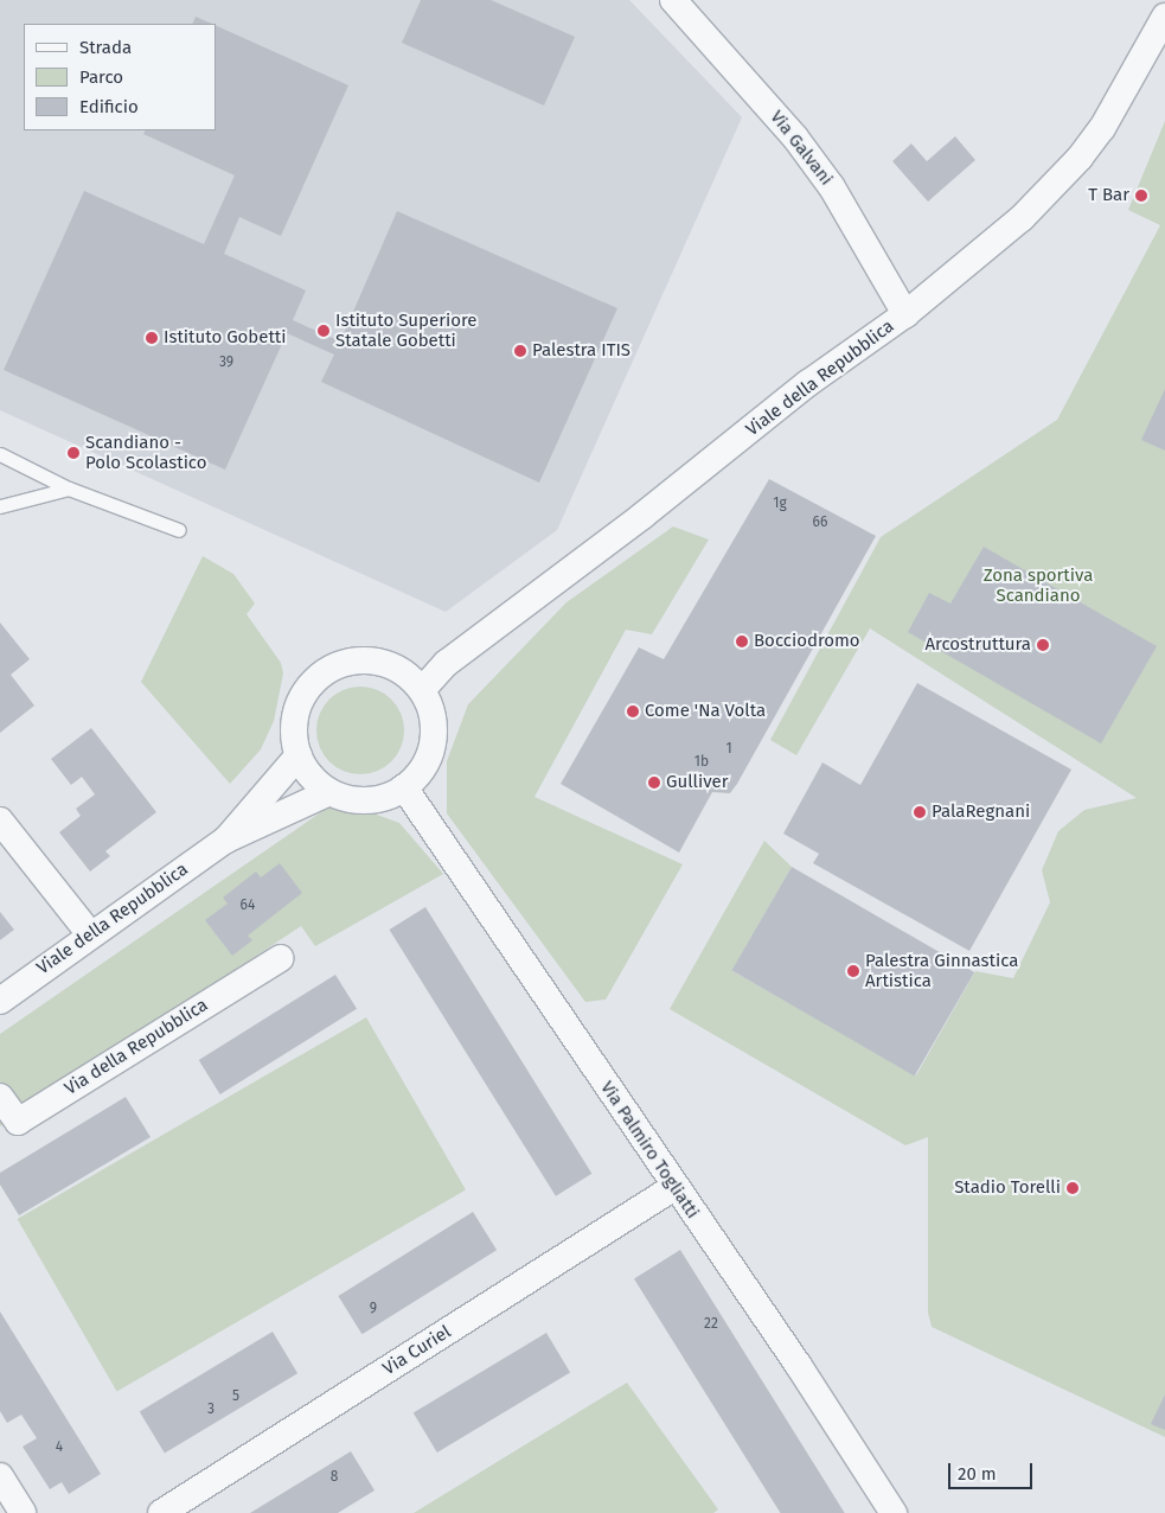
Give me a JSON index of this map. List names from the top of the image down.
{
  "streets": {
    "street": [
      "Via Galvani",
      "Viale della Repubblica",
      "Via della Repubblica",
      "Via Palmiro Togliatti",
      "Via Curiel"
    ]
  },
  "crossings": [
    ["Via Galvani", "Viale della Repubblica"],
    ["Viale della Repubblica", "Via Palmiro Togliatti"],
    ["Via Palmiro Togliatti", "Via Curiel"]
  ],
  "parks": ["Zona sportiva Scandiano"],
  "places": [
    "T Bar",
    "Istituto Superiore Statale Gobetti",
    "Istituto Gobetti",
    "Palestra ITIS",
    "Scandiano - Polo Scolastico",
    "Bocciodromo",
    "Arcostruttura",
    "Come 'Na Volta",
    "Gulliver",
    "PalaRegnani",
    "Palestra Ginnastica Artistica",
    "Stadio Torelli"
  ],
  "house_numbers": [
    "39",
    "1g",
    "66",
    "1",
    "1b",
    "64",
    "9",
    "22",
    "5",
    "3",
    "4",
    "8"
  ],
  "legend": ["Strada", "Parco", "Edificio"],
  "scale_bar": "20 m"
}
